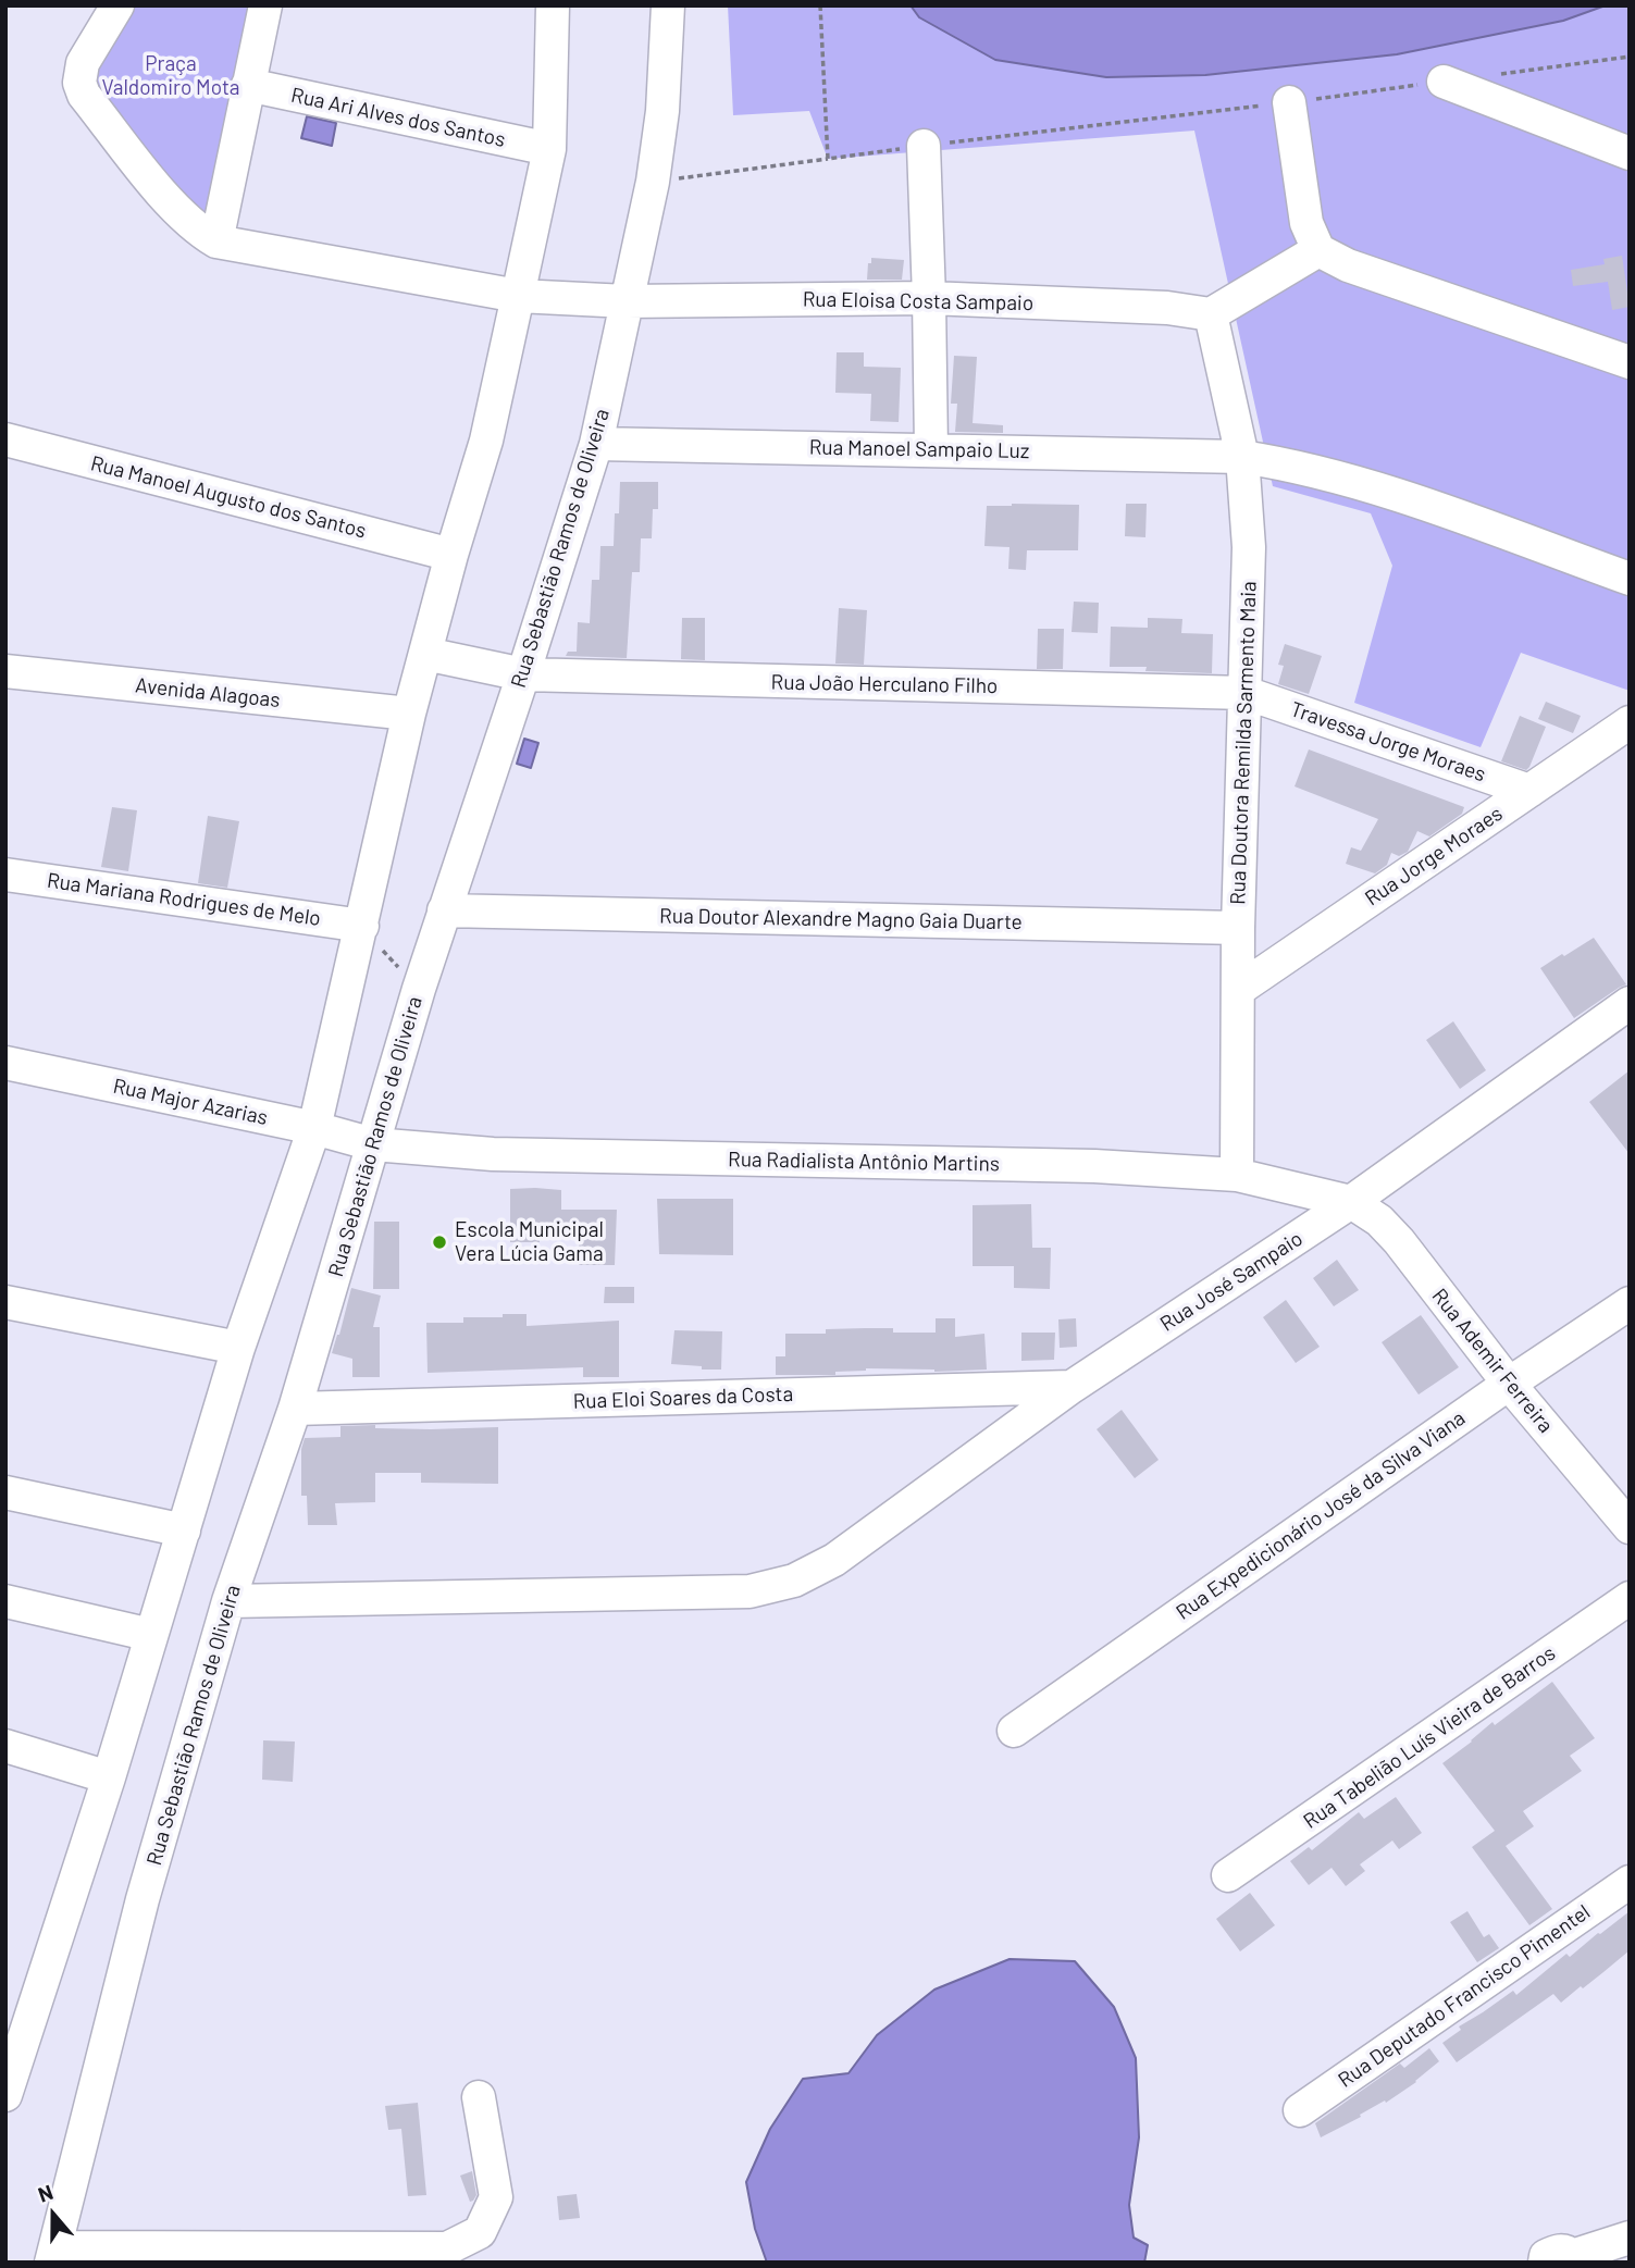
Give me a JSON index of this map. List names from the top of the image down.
{
  "streets": {
    "street": [
      "Rua Ari Alves dos Santos",
      "Rua Eloisa Costa Sampaio",
      "Rua Manoel Sampaio Luz",
      "Rua Manoel Augusto dos Santos",
      "Rua Sebastião Ramos de Oliveira",
      "Rua João Herculano Filho",
      "Avenida Alagoas",
      "Travessa Jorge Moraes",
      "Rua Doutora Remilda Sarmento Maia",
      "Rua Jorge Moraes",
      "Rua Mariana Rodrigues de Melo",
      "Rua Doutor Alexandre Magno Gaia Duarte",
      "Rua Major Azarias",
      "Rua Radialista Antônio Martins",
      "Rua José Sampaio",
      "Rua Ademir Ferreira",
      "Rua Eloi Soares da Costa",
      "Rua Expedicionário José da Silva Viana",
      "Rua Tabelião Luís Vieira de Barros",
      "Rua Deputado Francisco Pimentel"
    ]
  },
  "crossings": [
    ["Rua Eloisa Costa Sampaio", "Rua Sebastião Ramos de Oliveira"],
    ["Rua Eloisa Costa Sampaio", "Rua Doutora Remilda Sarmento Maia"],
    ["Rua Manoel Sampaio Luz", "Rua Sebastião Ramos de Oliveira"],
    ["Rua Manoel Sampaio Luz", "Rua Doutora Remilda Sarmento Maia"],
    ["Rua Sebastião Ramos de Oliveira", "Rua João Herculano Filho"],
    ["Rua Sebastião Ramos de Oliveira", "Rua Doutor Alexandre Magno Gaia Duarte"],
    ["Rua Sebastião Ramos de Oliveira", "Rua Major Azarias"],
    ["Rua Sebastião Ramos de Oliveira", "Rua Radialista Antônio Martins"],
    ["Rua Sebastião Ramos de Oliveira", "Rua José Sampaio"],
    ["Rua Sebastião Ramos de Oliveira", "Rua Eloi Soares da Costa"],
    ["Rua João Herculano Filho", "Travessa Jorge Moraes"],
    ["Rua João Herculano Filho", "Rua Doutora Remilda Sarmento Maia"],
    ["Travessa Jorge Moraes", "Rua Doutora Remilda Sarmento Maia"],
    ["Travessa Jorge Moraes", "Rua Jorge Moraes"],
    ["Rua Doutora Remilda Sarmento Maia", "Rua Jorge Moraes"],
    ["Rua Doutora Remilda Sarmento Maia", "Rua Doutor Alexandre Magno Gaia Duarte"],
    ["Rua Doutora Remilda Sarmento Maia", "Rua Radialista Antônio Martins"],
    ["Rua Major Azarias", "Rua Radialista Antônio Martins"],
    ["Rua Radialista Antônio Martins", "Rua José Sampaio"],
    ["Rua Radialista Antônio Martins", "Rua Ademir Ferreira"],
    ["Rua José Sampaio", "Rua Ademir Ferreira"],
    ["Rua José Sampaio", "Rua Eloi Soares da Costa"],
    ["Rua Ademir Ferreira", "Rua Expedicionário José da Silva Viana"]
  ],
  "parks": ["Praça Valdomiro Mota"],
  "places": ["Escola Municipal Vera Lúcia Gama"],
  "north": "top"
}
